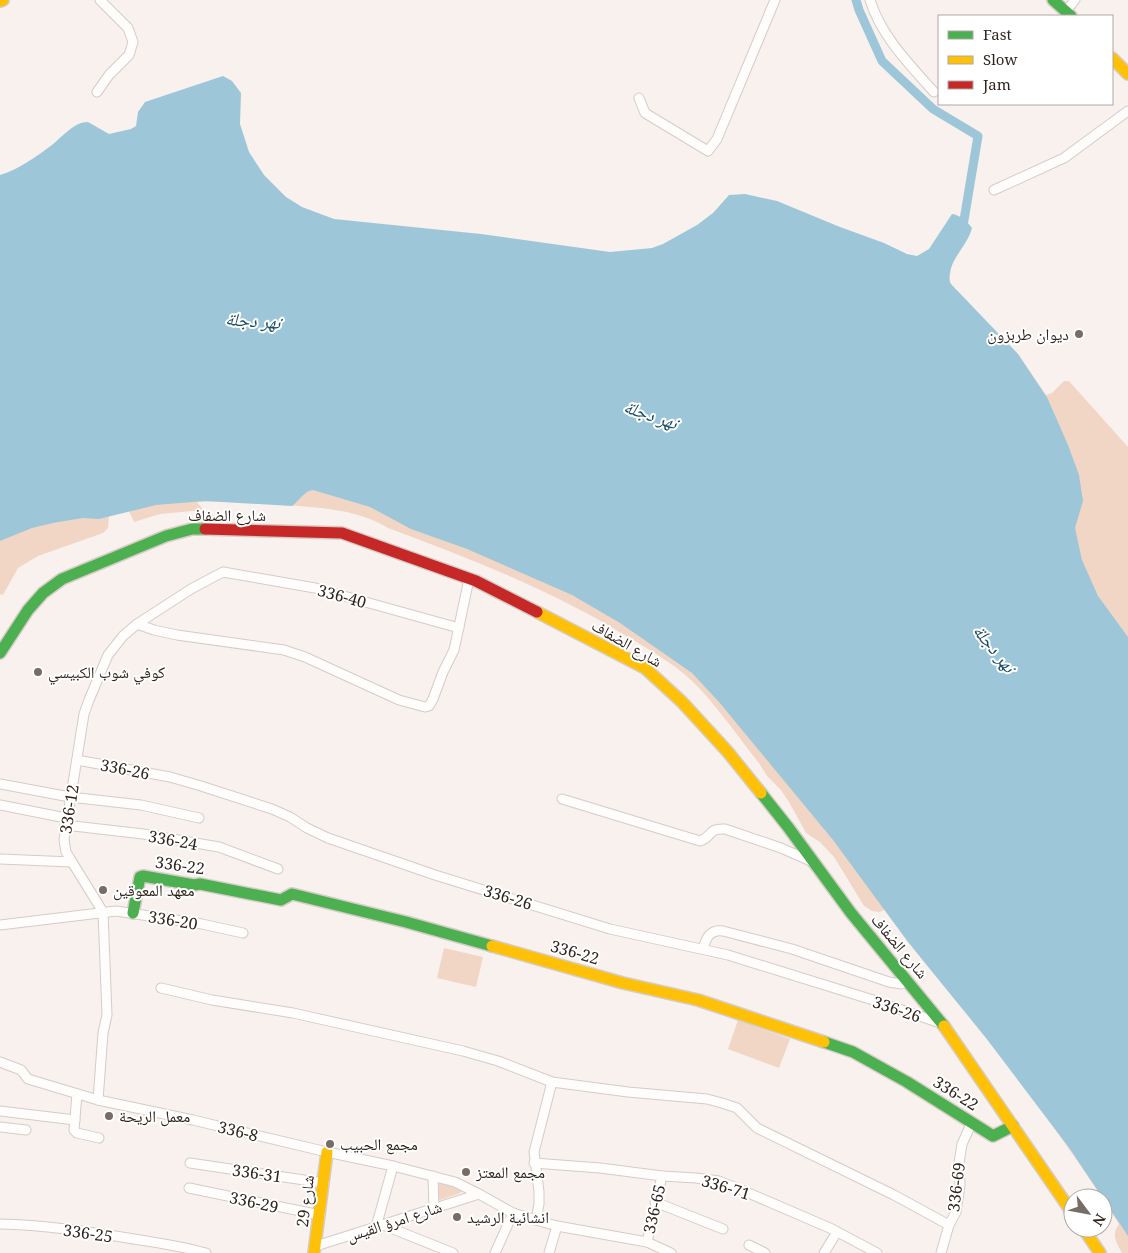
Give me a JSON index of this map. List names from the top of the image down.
{
  "streets": {
    "street": [
      "شارع الضفاف",
      "336-40",
      "336-26",
      "336-12",
      "336-24",
      "336-22",
      "336-20",
      "336-8",
      "336-31",
      "336-71",
      "336-69",
      "شارع 29",
      "336-29",
      "336-65",
      "شارع امرؤ القيس",
      "336-25"
    ]
  },
  "crossings": [
    ["شارع الضفاف", "336-26"],
    ["شارع الضفاف", "336-22"],
    ["336-40", "336-12"],
    ["336-26", "336-12"],
    ["336-12", "336-24"],
    ["336-12", "336-20"],
    ["336-12", "336-8"],
    ["336-22", "336-20"],
    ["336-22", "336-69"],
    ["336-8", "شارع 29"],
    ["336-8", "شارع امرؤ القيس"],
    ["336-31", "شارع 29"],
    ["336-71", "336-65"],
    ["شارع 29", "336-29"],
    ["شارع 29", "شارع امرؤ القيس"]
  ],
  "water": ["نهر دجلة"],
  "places": [
    "ديوان طربزون",
    "كوفي شوب الكبيسي",
    "معهد المعوقين",
    "معمل الريحة",
    "مجمع الحبيب",
    "مجمع المعتز",
    "انشائية الرشيد"
  ],
  "legend": ["Fast", "Slow", "Jam"],
  "north": "bottom right"
}
